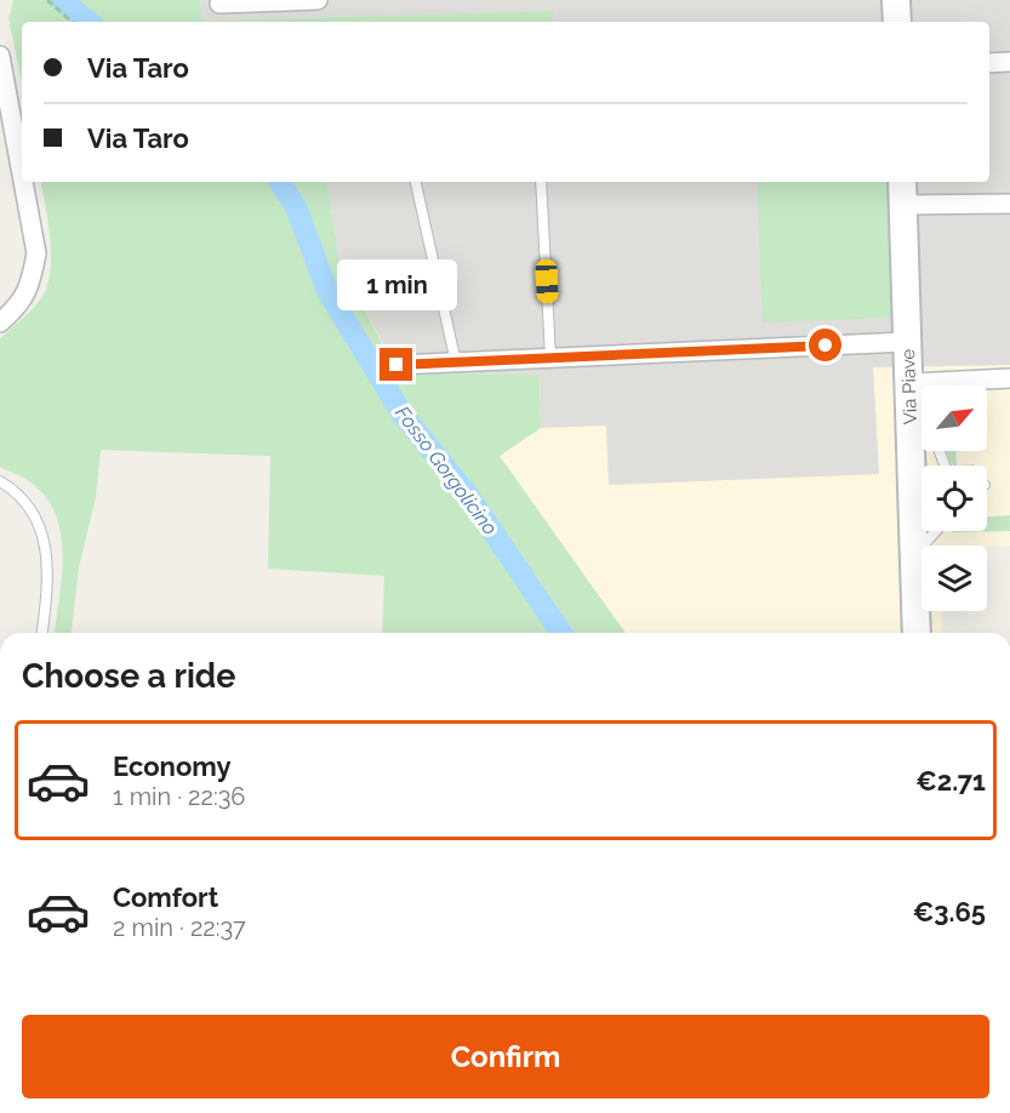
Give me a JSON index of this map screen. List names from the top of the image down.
{
  "streets": {
    "main road": ["Via Piave"]
  },
  "water": ["Fosso Gorgolicino"],
  "north": "top right",
  "page": {
    "banner": ["Via Taro", "Via Taro"],
    "bubble": "1 min",
    "heading": "Choose a ride",
    "list": [
      {
        "name": "Economy",
        "note": "1 min · 22:36",
        "value": "€2.71"
      },
      {
        "name": "Comfort",
        "note": "2 min · 22:37",
        "value": "€3.65"
      }
    ],
    "buttons": "Confirm"
  }
}
